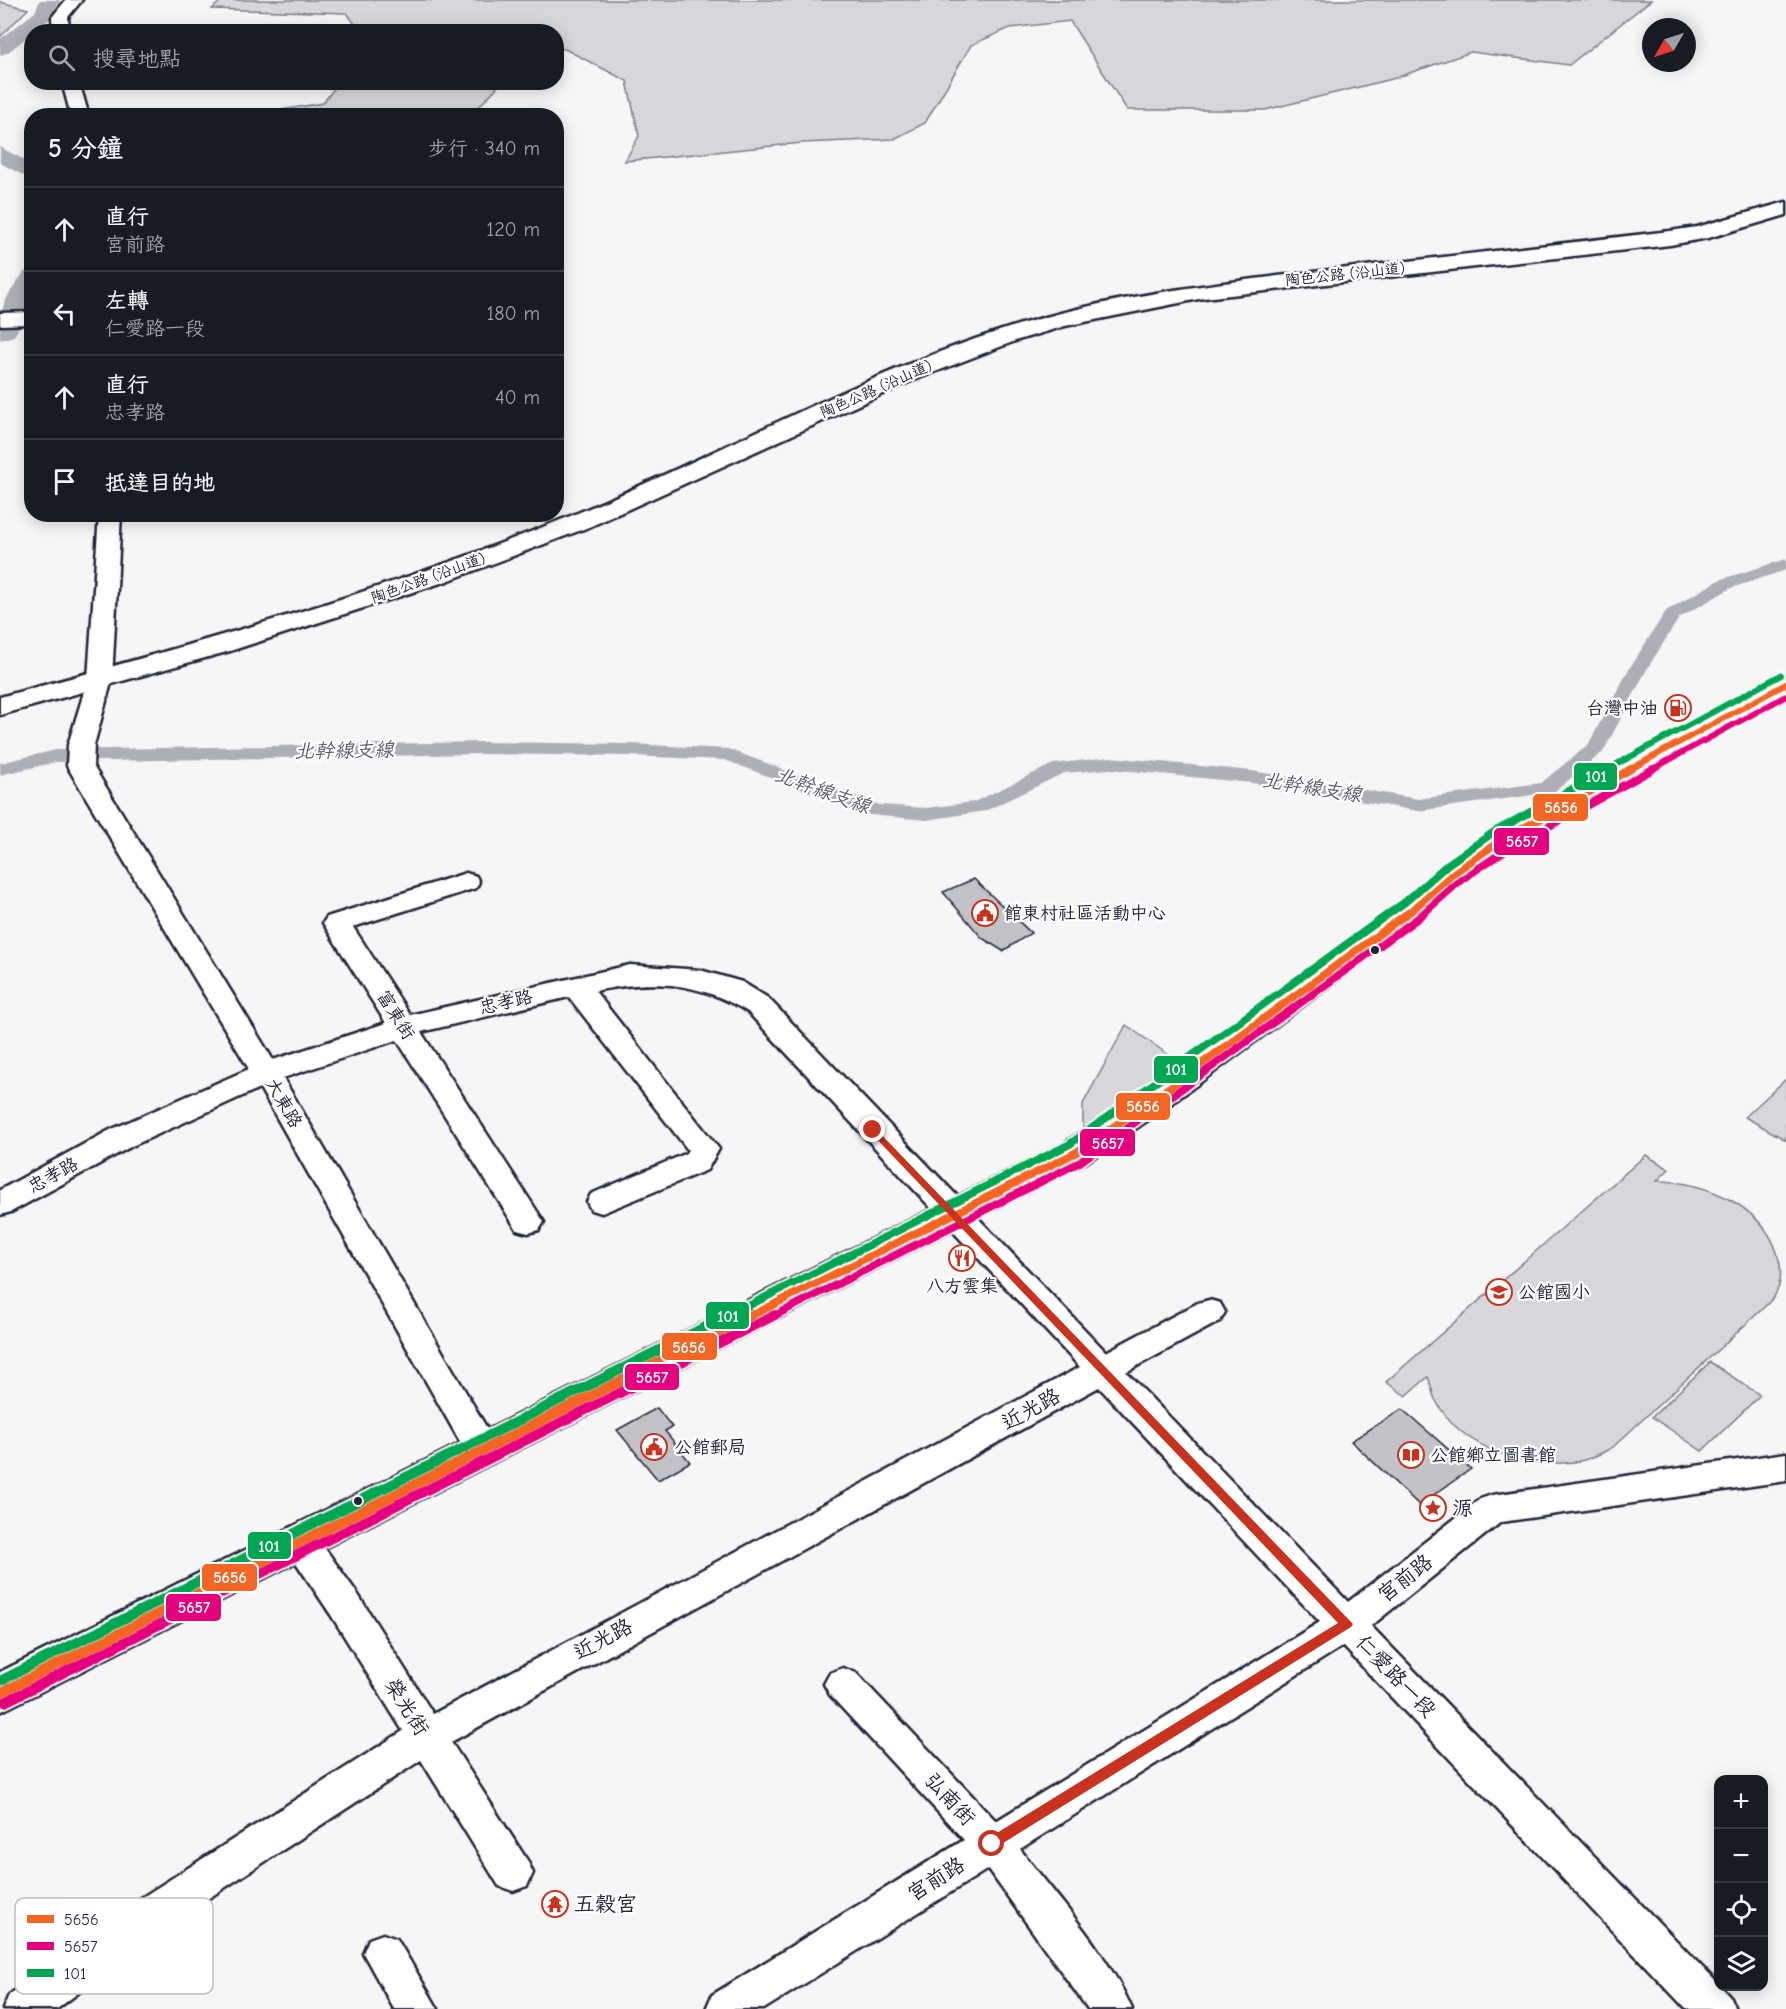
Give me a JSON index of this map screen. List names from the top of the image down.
{
  "streets": {
    "main road": ["陶色公路 (沿山道)"],
    "street": [
      "忠孝路",
      "富東街",
      "大東路",
      "近光路",
      "宮前路",
      "仁愛路一段",
      "榮光街",
      "弘南街"
    ]
  },
  "crossings": [
    ["陶色公路 (沿山道)", "大東路"],
    ["忠孝路", "富東街"],
    ["忠孝路", "大東路"],
    ["忠孝路", "仁愛路一段"],
    ["近光路", "仁愛路一段"],
    ["近光路", "榮光街"],
    ["宮前路", "仁愛路一段"],
    ["宮前路", "弘南街"]
  ],
  "water": ["北幹線支線"],
  "places": {
    "fuel station": ["台灣中油"],
    "public building": ["館東村社區活動中心", "公館郵局"],
    "restaurant": ["八方雲集"],
    "school or university": ["公館國小"],
    "library": ["公館鄉立圖書館"],
    "place": ["源"],
    "temple": ["五穀宮"]
  },
  "lines": ["transit line 101", "transit line 5656", "transit line 5657"],
  "legend": ["5656", "5657", "101"],
  "north": "bottom left",
  "page": {
    "search": "搜尋地點",
    "heading": ["5 分鐘", "步行 · 340 m"],
    "list": [
      ["直行", "宮前路", "120 m"],
      ["左轉", "仁愛路一段", "180 m"],
      ["直行", "忠孝路", "40 m"],
      "抵達目的地"
    ],
    "map_buttons": ["+", "−"]
  }
}
